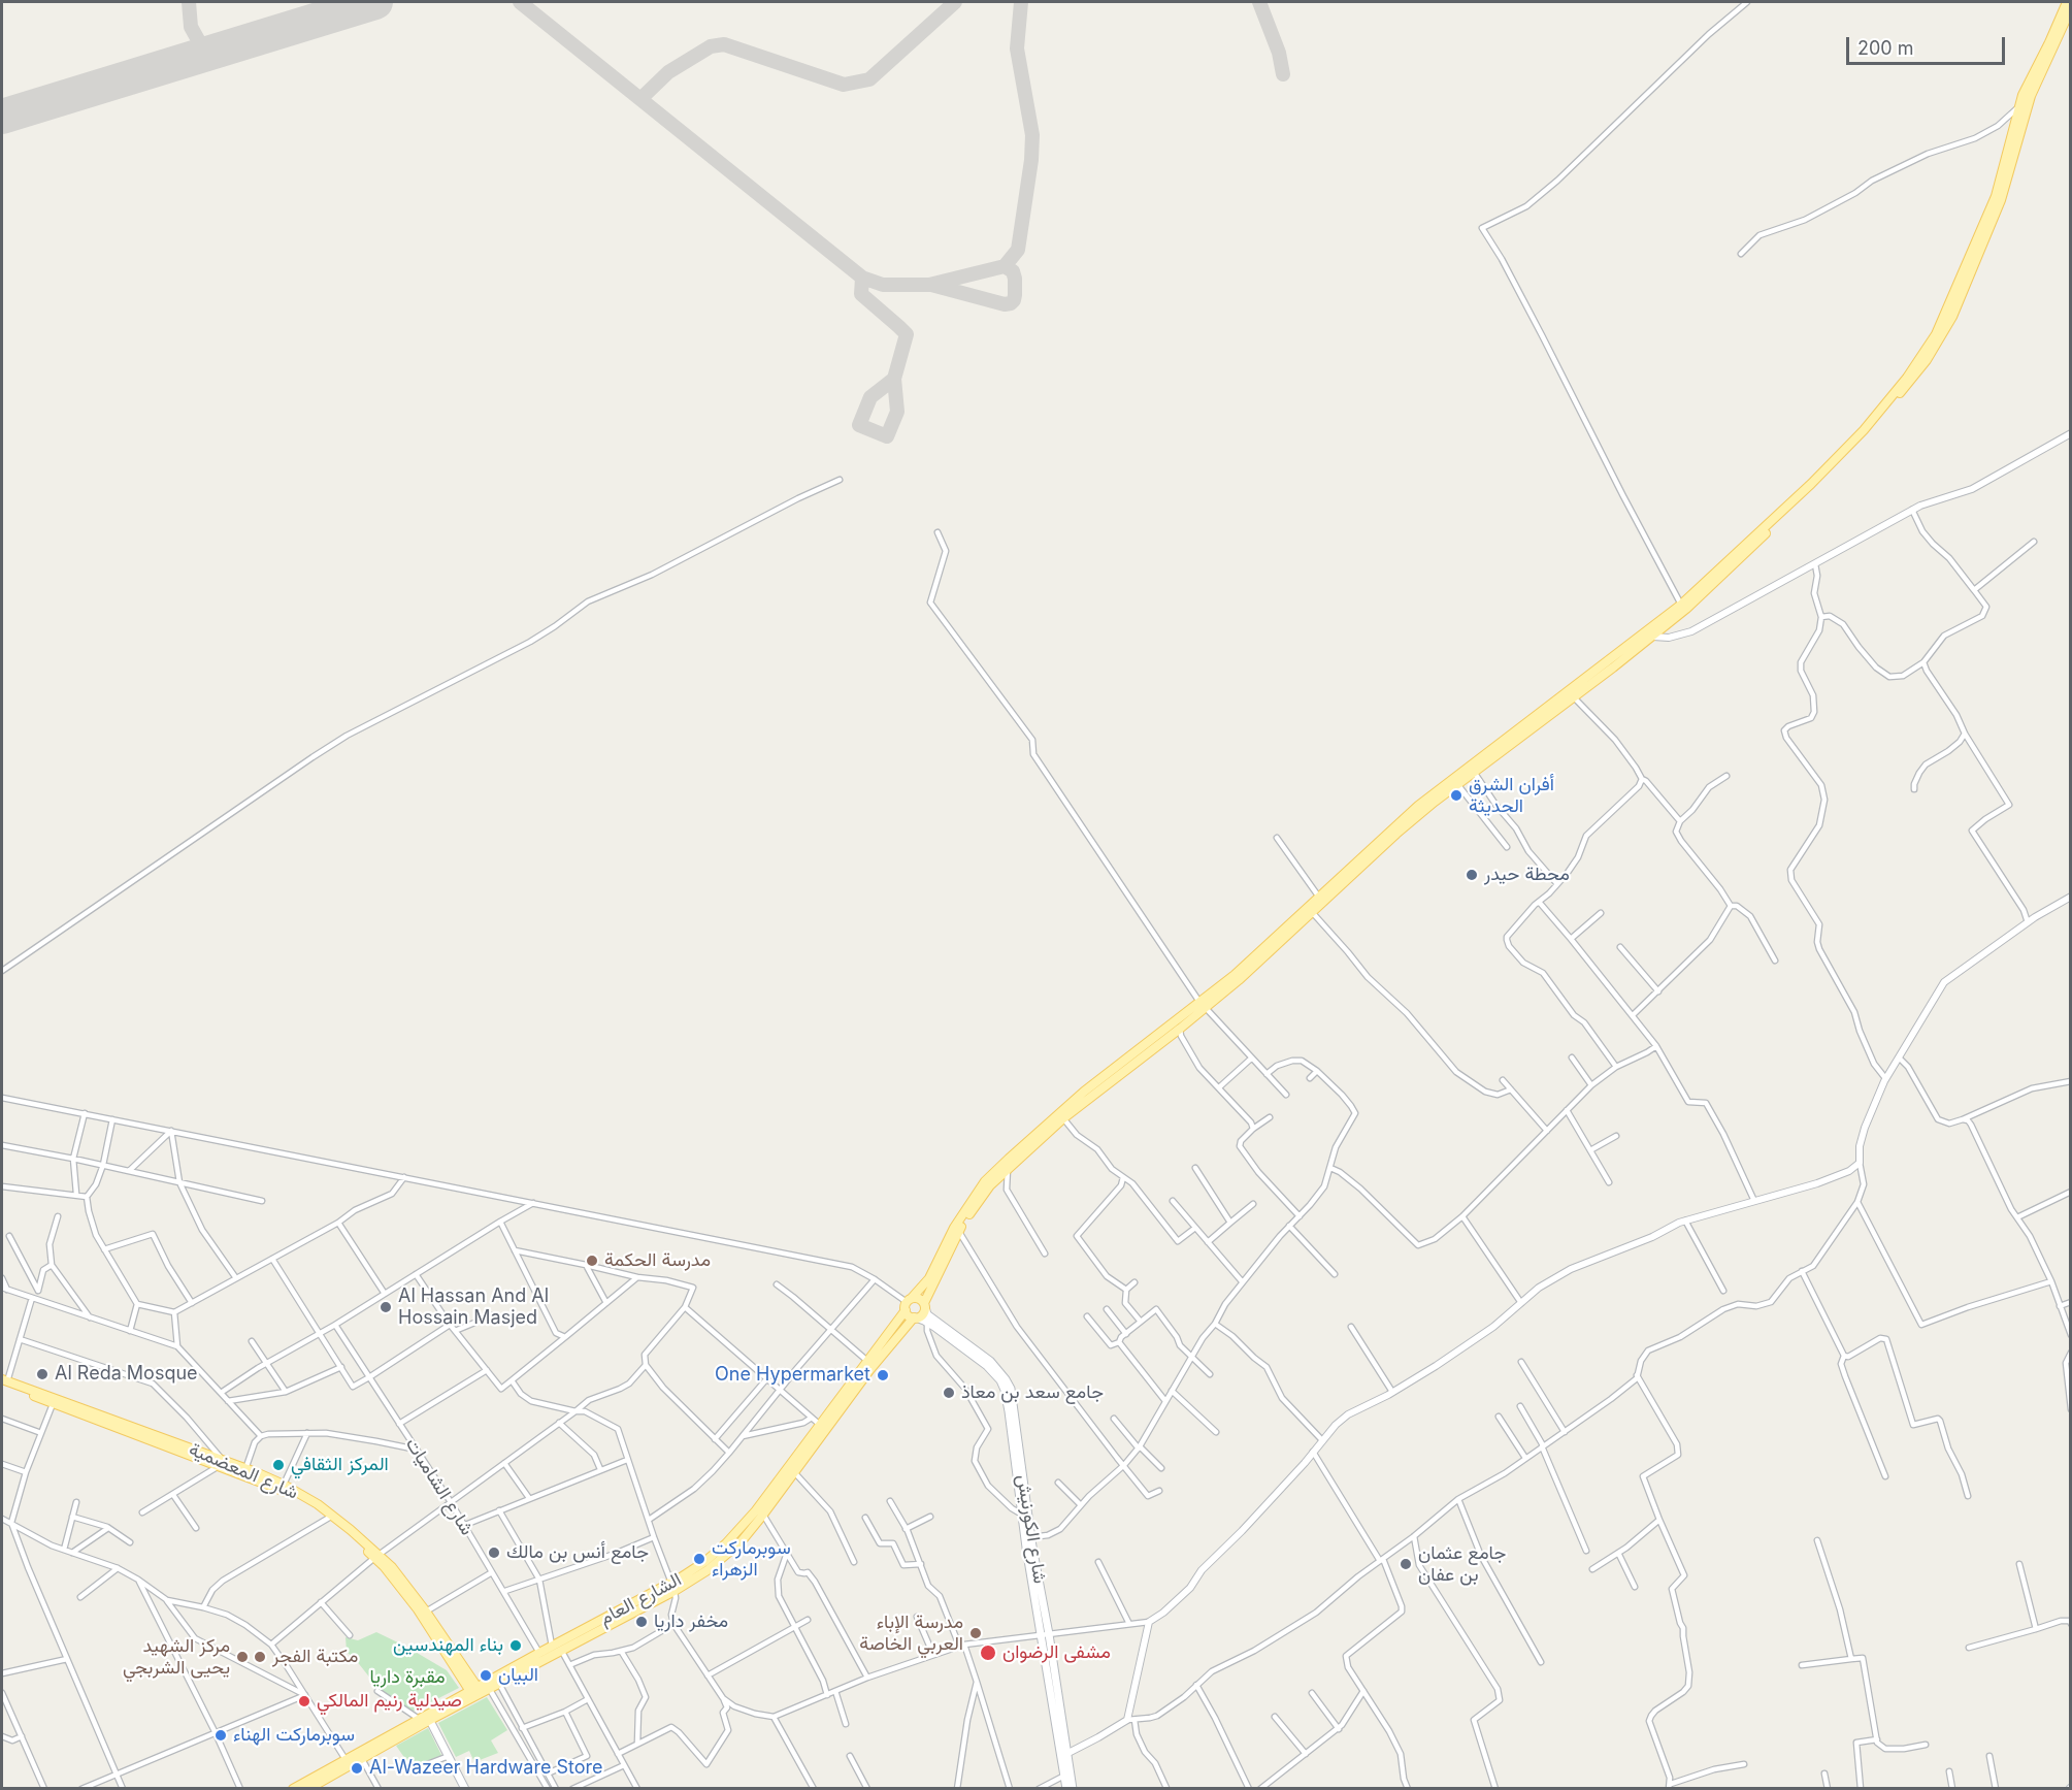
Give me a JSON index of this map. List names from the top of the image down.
{
  "streets": {
    "main road": ["شارع المعضمية", "شارع الكورنيش", "الشارع العام"],
    "street": ["شارع الشاميات"]
  },
  "crossings": [
    ["شارع المعضمية", "الشارع العام"],
    ["شارع الشاميات", "الشارع العام"],
    ["شارع الكورنيش", "الشارع العام"]
  ],
  "parks": ["مقبرة داريا"],
  "places": [
    "أفران الشرق الحديثة",
    "محطة حيدر",
    "مدرسة الحكمة",
    "Al Hassan And Al Hossain Masjed",
    "Al Reda Mosque",
    "One Hypermarket",
    "جامع سعد بن معاذ",
    "المركز الثقافي",
    "جامع أنس بن مالك",
    "سوبرماركت الزهراء",
    "جامع عثمان بن عفان",
    "مخفر داريا",
    "مدرسة الإباء العربي الخاصة",
    "بناء المهندسين",
    "مشفى الرضوان",
    "مركز الشهيد يحيى الشربجي",
    "مكتبة الفجر",
    "البيان",
    "صيدلية رنيم المالكي",
    "سوبرماركت الهناء",
    "Al-Wazeer Hardware Store"
  ],
  "scale_bar": "200 m"
}
